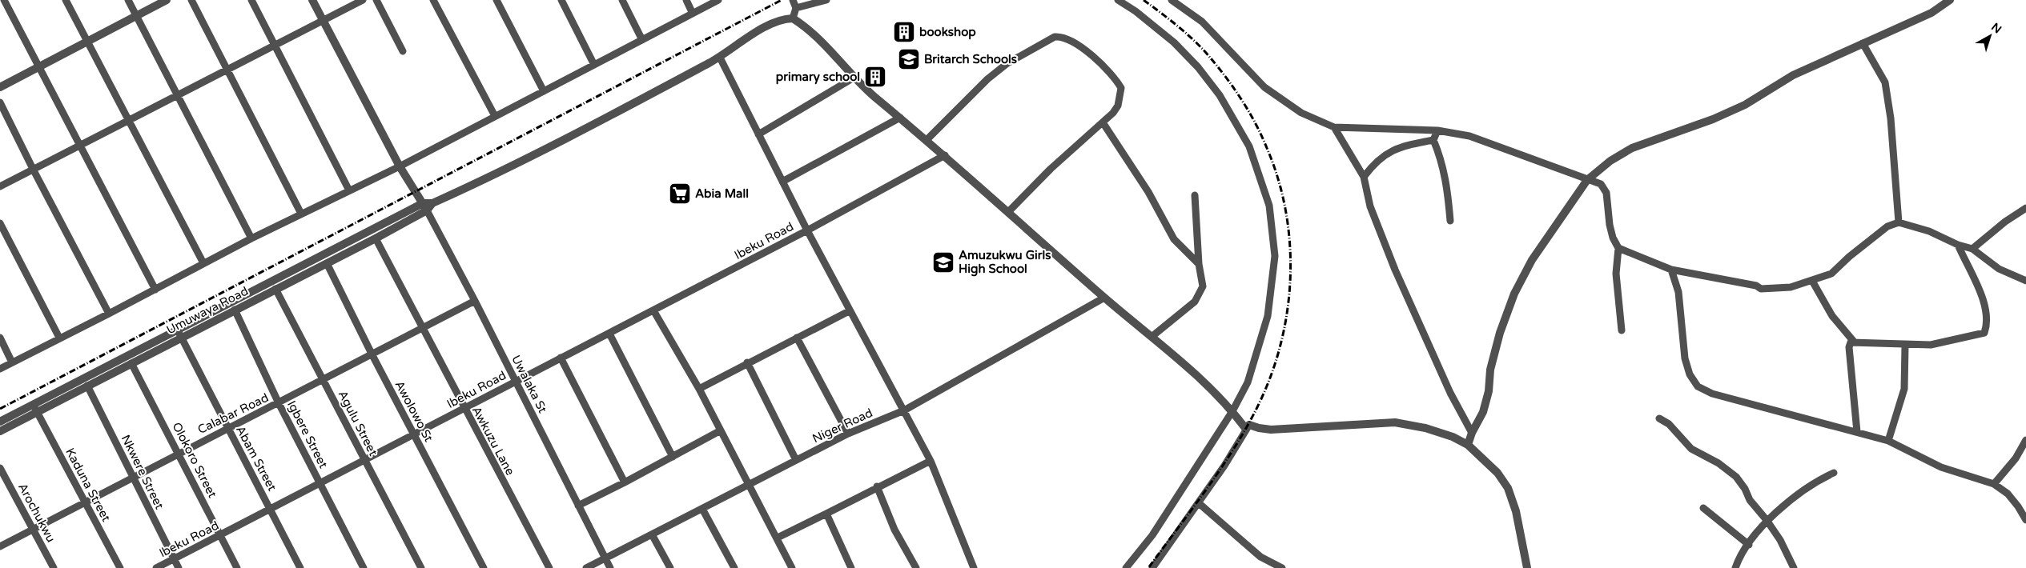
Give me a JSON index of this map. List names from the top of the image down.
{
  "streets": {
    "street": [
      "Ibeku Road",
      "Umuwaya Road",
      "Uwalaka St",
      "Awolowo St",
      "Calabar Road",
      "Agulu Street",
      "Niger Road",
      "Igbere Street",
      "Awkuzu Lane",
      "Abam Street",
      "Olokoro Street",
      "Nkwere Street",
      "Kaduna Street",
      "Arochukwu"
    ]
  },
  "crossings": [
    ["Ibeku Road", "Uwalaka St"],
    ["Ibeku Road", "Awolowo St"],
    ["Ibeku Road", "Agulu Street"],
    ["Ibeku Road", "Igbere Street"],
    ["Ibeku Road", "Awkuzu Lane"],
    ["Ibeku Road", "Abam Street"],
    ["Ibeku Road", "Olokoro Street"],
    ["Ibeku Road", "Nkwere Street"],
    ["Umuwaya Road", "Uwalaka St"],
    ["Umuwaya Road", "Awolowo St"],
    ["Umuwaya Road", "Agulu Street"],
    ["Umuwaya Road", "Igbere Street"],
    ["Umuwaya Road", "Awkuzu Lane"],
    ["Umuwaya Road", "Abam Street"],
    ["Umuwaya Road", "Olokoro Street"],
    ["Umuwaya Road", "Nkwere Street"],
    ["Umuwaya Road", "Kaduna Street"],
    ["Uwalaka St", "Calabar Road"],
    ["Uwalaka St", "Niger Road"],
    ["Awolowo St", "Calabar Road"],
    ["Calabar Road", "Agulu Street"],
    ["Calabar Road", "Igbere Street"],
    ["Calabar Road", "Awkuzu Lane"],
    ["Calabar Road", "Abam Street"],
    ["Calabar Road", "Olokoro Street"],
    ["Calabar Road", "Nkwere Street"],
    ["Calabar Road", "Kaduna Street"],
    ["Calabar Road", "Arochukwu"]
  ],
  "places": {
    "building": ["bookshop", "primary school"],
    "school or university": ["Britarch Schools", "Amuzukwu Girls High School"],
    "supermarket": ["Abia Mall"]
  },
  "north": "top right"
}
